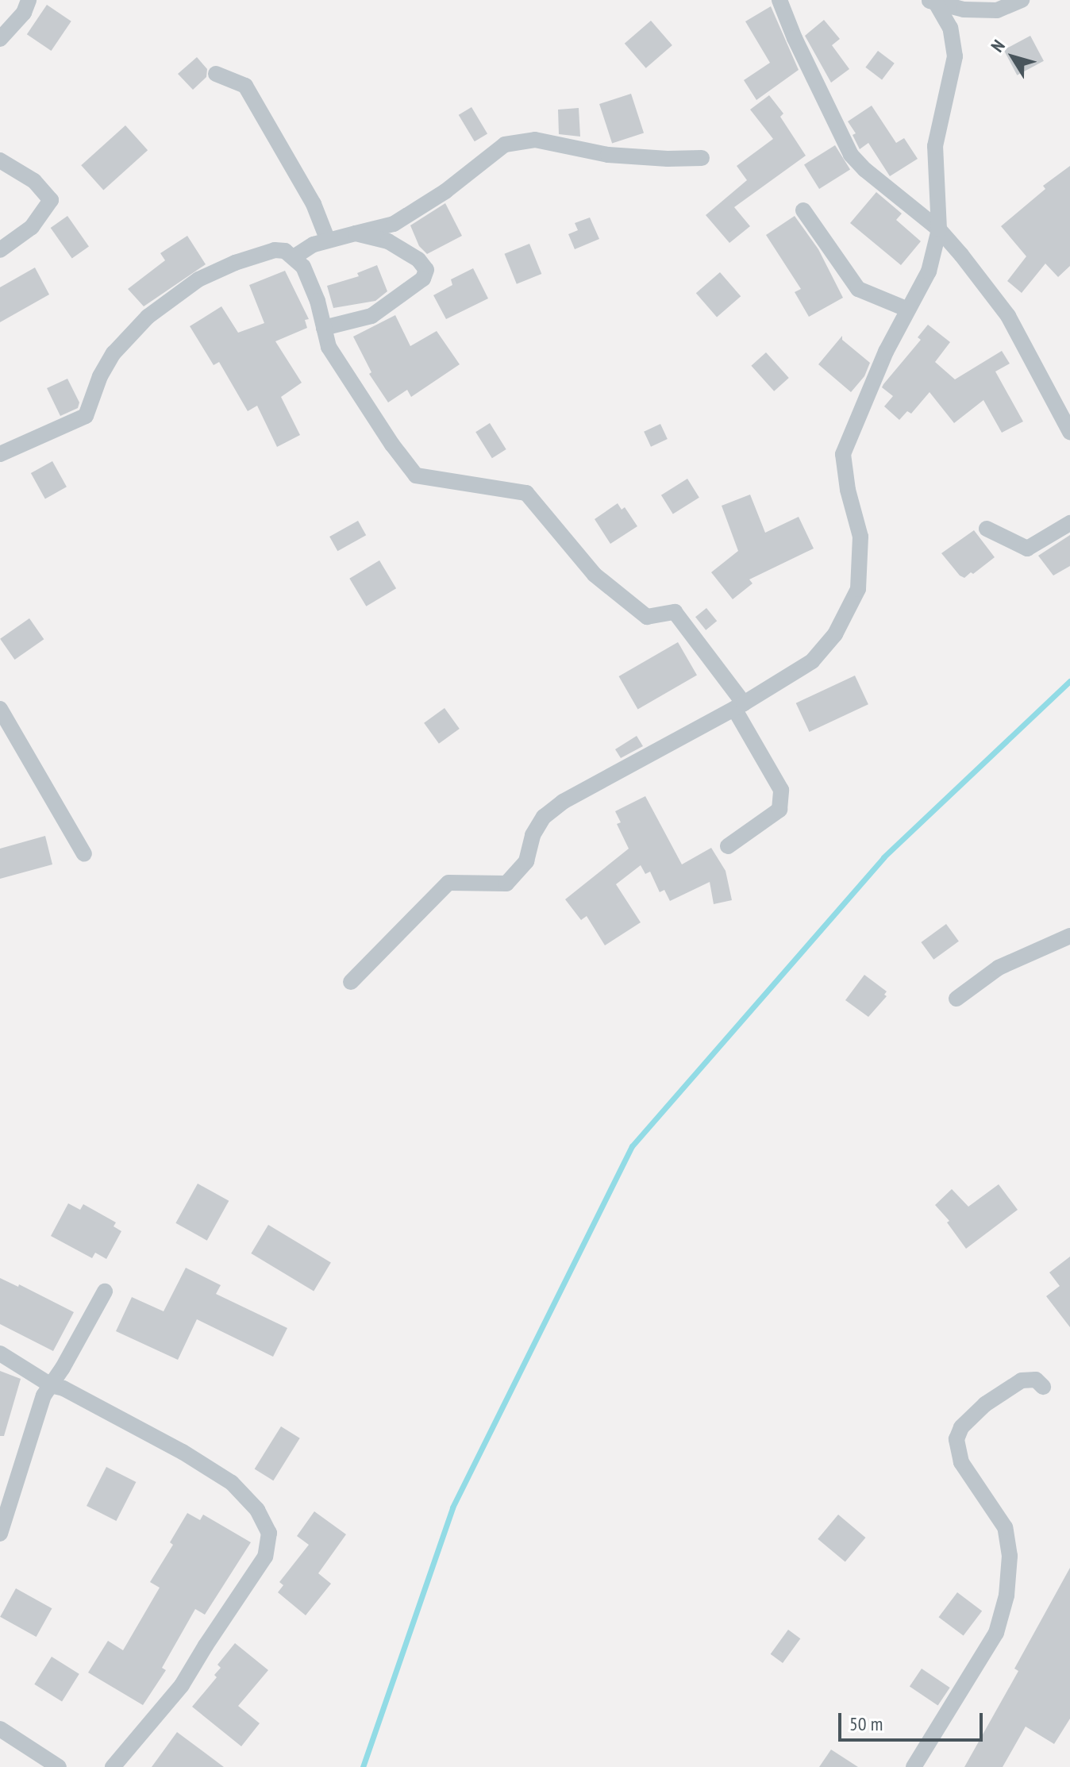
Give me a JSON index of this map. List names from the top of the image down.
{
  "scale_bar": "50 m",
  "north": "top left"
}
